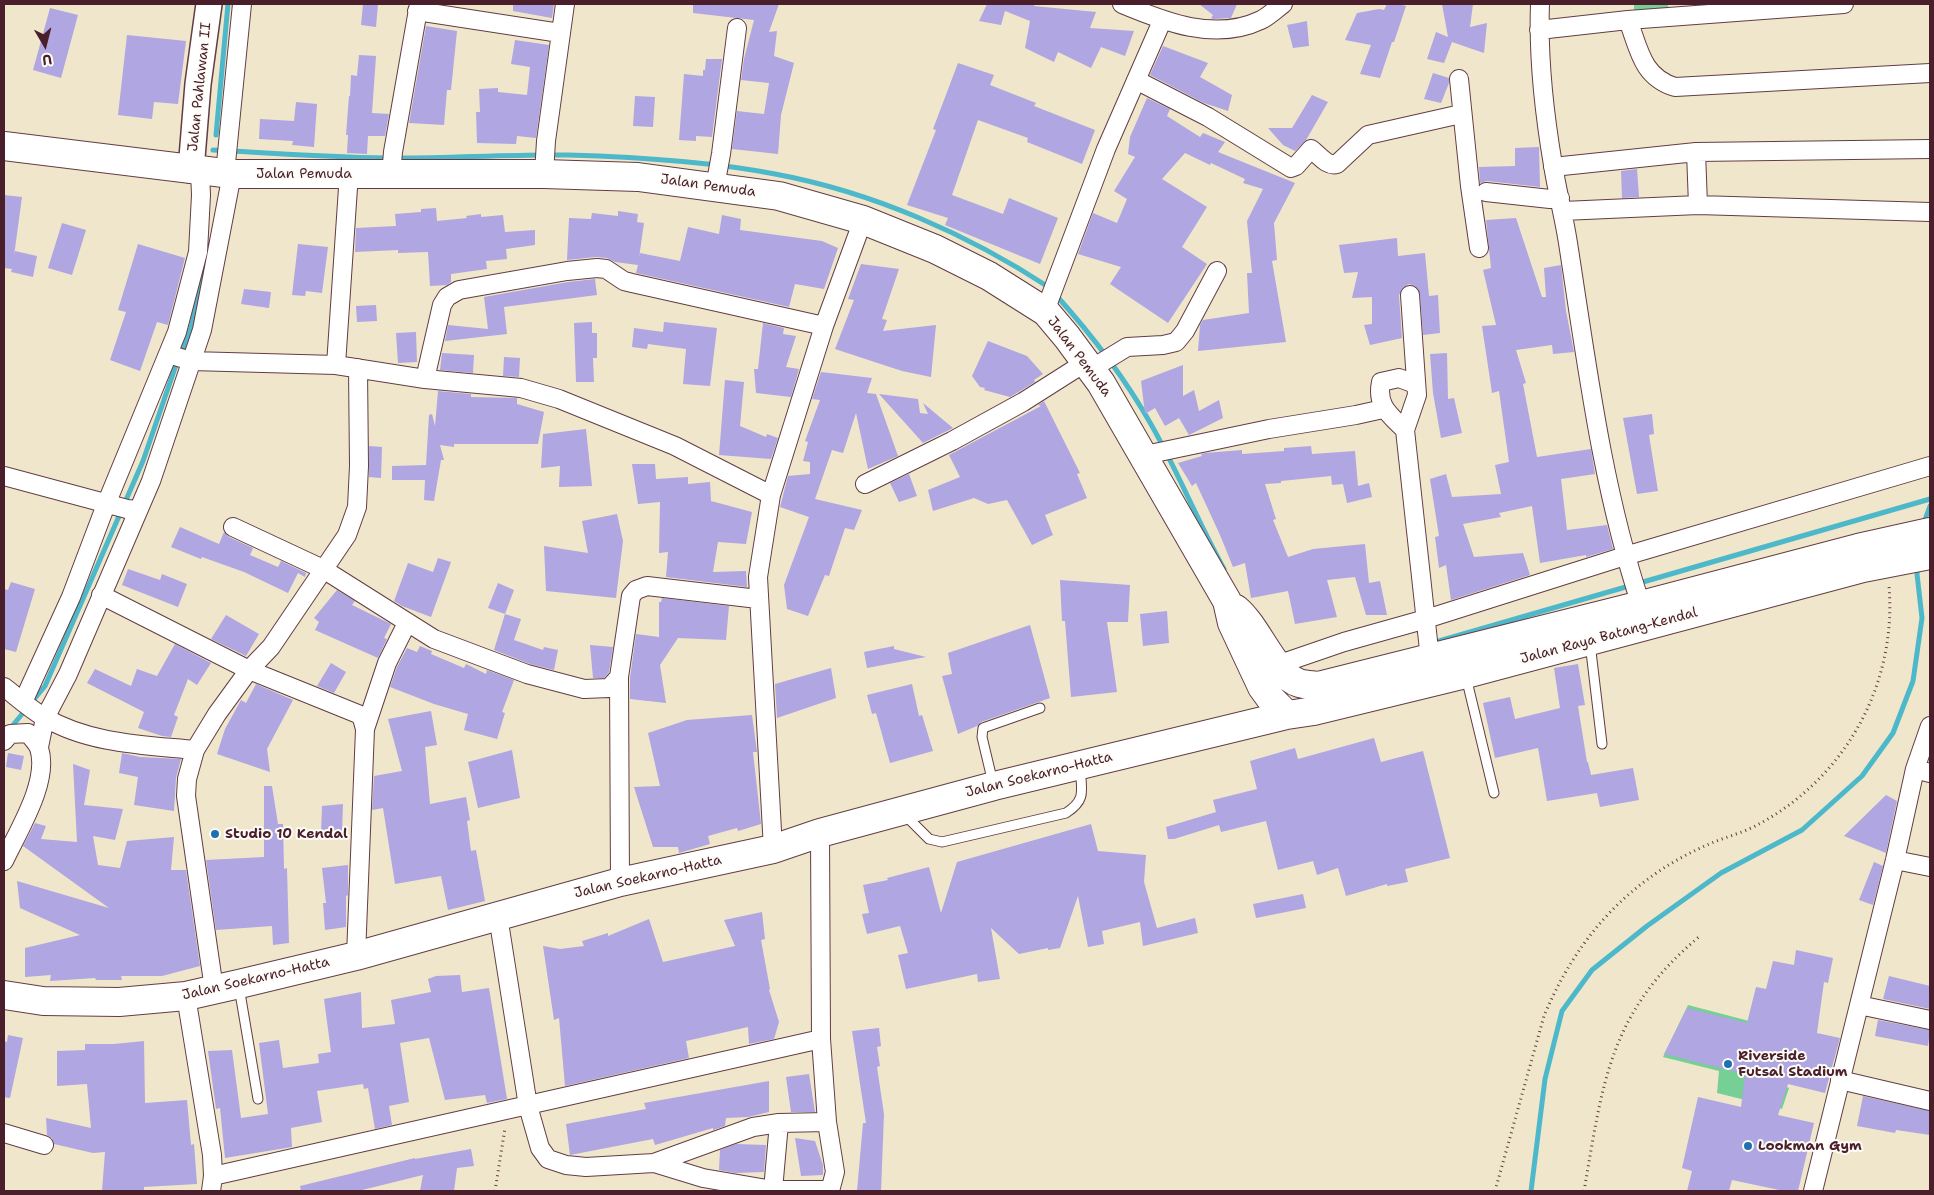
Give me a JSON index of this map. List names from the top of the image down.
{
  "streets": {
    "highway": ["Jalan Pemuda", "Jalan Raya Batang-Kendal", "Jalan Soekarno-Hatta"],
    "street": ["Jalan Pahlawan II"]
  },
  "crossings": [
    ["Jalan Pahlawan II", "Jalan Pemuda"],
    ["Jalan Pemuda", "Jalan Raya Batang-Kendal"],
    ["Jalan Pemuda", "Jalan Soekarno-Hatta"],
    ["Jalan Raya Batang-Kendal", "Jalan Soekarno-Hatta"]
  ],
  "places": ["Studio 10 Kendal", "Riverside Futsal Stadium", "Lookman Gym"],
  "north": "bottom"
}
